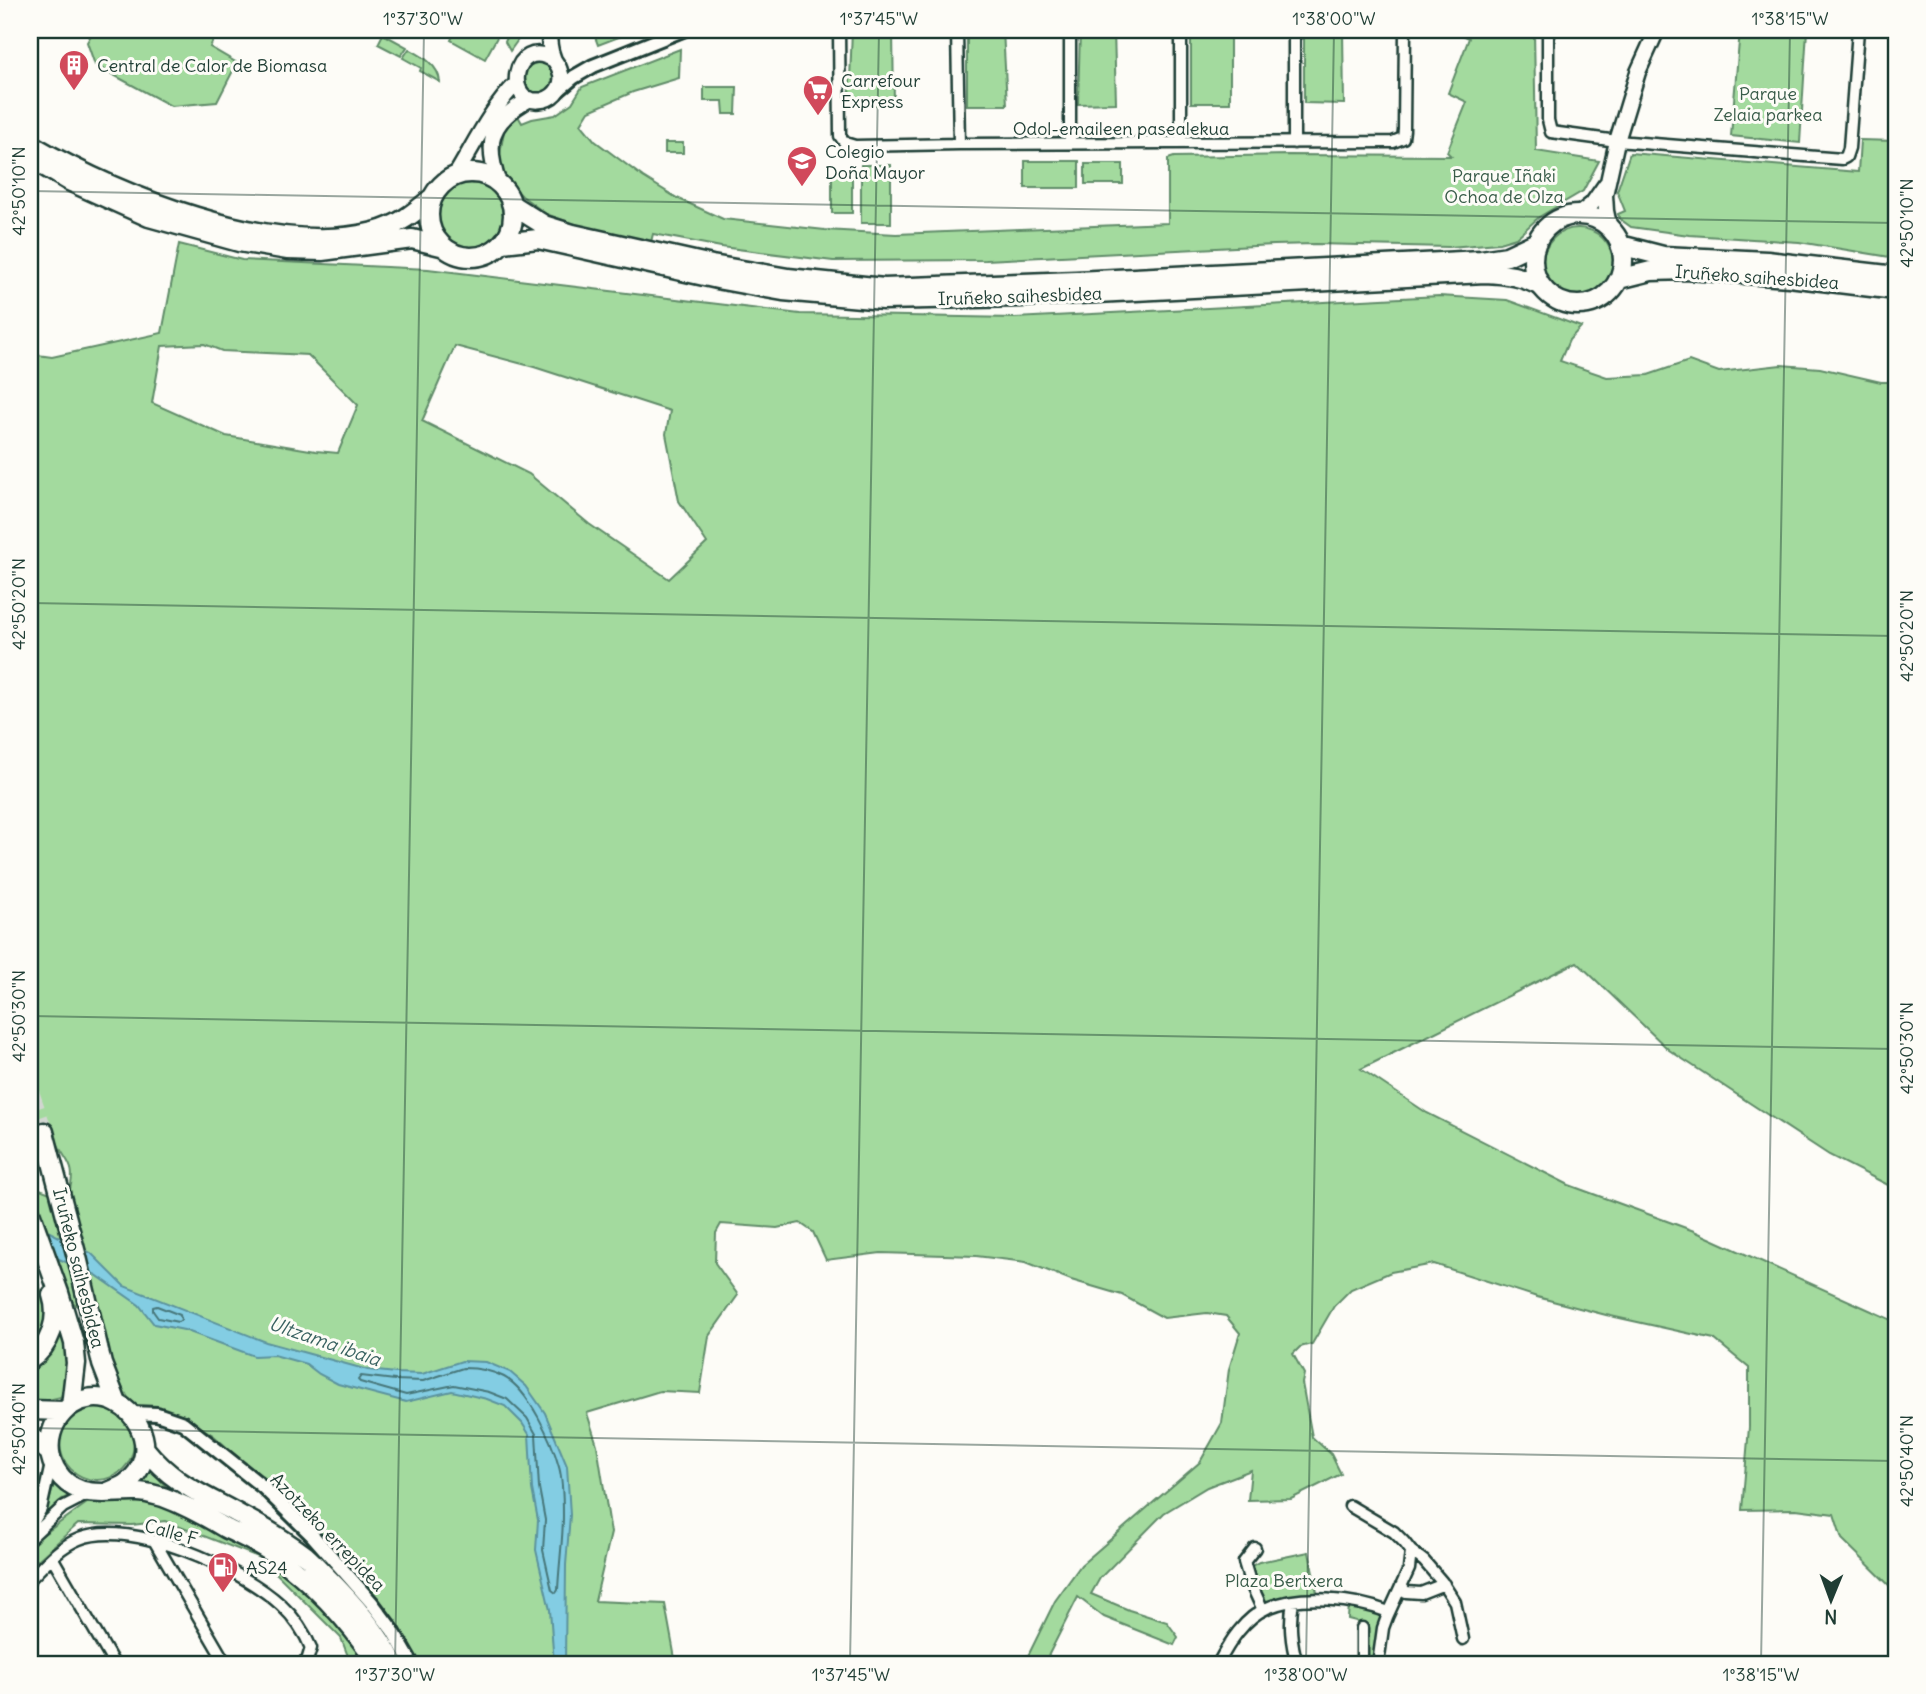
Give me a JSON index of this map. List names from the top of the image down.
{
  "streets": {
    "highway": ["Iruñeko saihesbidea"],
    "street": ["Odol-emaileen pasealekua", "Calle F", "Azotzeko errepidea"]
  },
  "crossings": [
    ["Iruñeko saihesbidea", "Azotzeko errepidea"]
  ],
  "water": ["Ultzama ibaia"],
  "parks": ["Parque Zelaia parkea", "Parque Iñaki Ochoa de Olza", "Plaza Bertxera"],
  "places": {
    "building": ["Central de Calor de Biomasa"],
    "supermarket": ["Carrefour Express"],
    "school or university": ["Colegio Doña Mayor"],
    "fuel station": ["AS24"]
  },
  "north": "bottom",
  "coordinates": [
    "1°37'30\"W",
    "1°37'45\"W",
    "1°38'00\"W",
    "1°38'15\"W",
    "42°50'10\"N",
    "42°50'20\"N",
    "42°50'30\"N",
    "42°50'40\"N"
  ]
}
